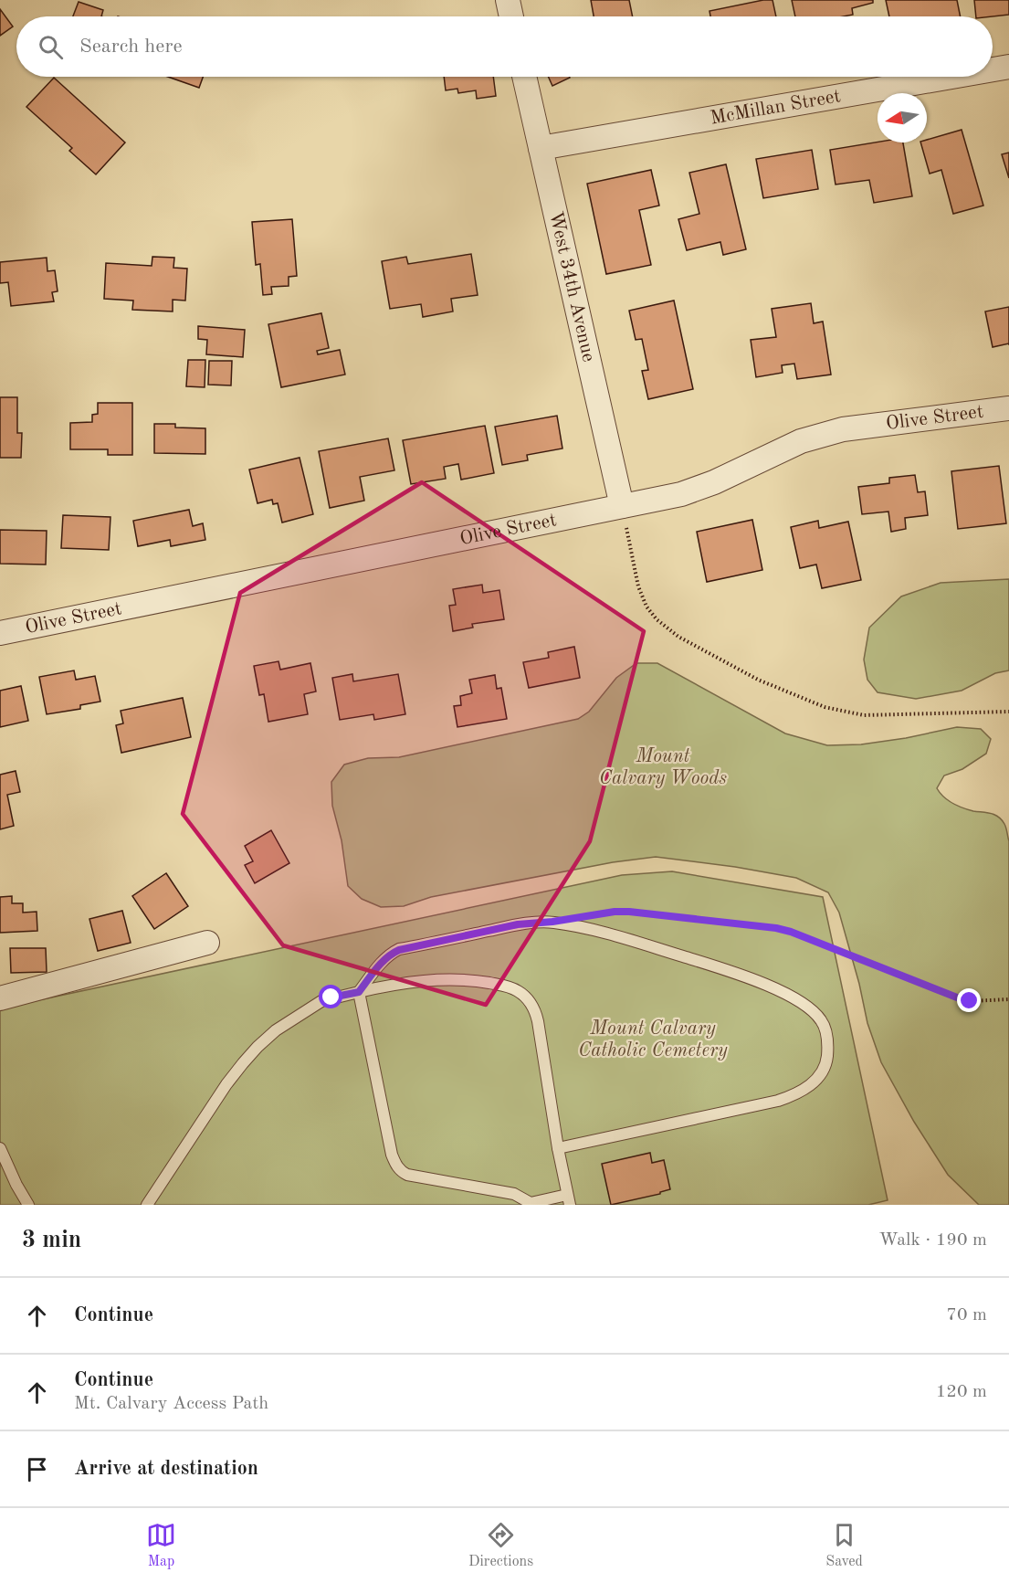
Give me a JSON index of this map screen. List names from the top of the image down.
{
  "streets": {
    "street": ["McMillan Street", "West 34th Avenue", "Olive Street"]
  },
  "crossings": [
    ["McMillan Street", "West 34th Avenue"],
    ["West 34th Avenue", "Olive Street"]
  ],
  "parks": ["Mount Calvary Woods", "Mount Calvary Catholic Cemetery"],
  "north": "left",
  "page": {
    "search": "Search here",
    "heading": ["3 min", "Walk · 190 m"],
    "list": [
      ["Continue", "70 m"],
      ["Continue", "Mt. Calvary Access Path", "120 m"],
      "Arrive at destination"
    ],
    "nav": ["Map", "Directions", "Saved"]
  }
}
